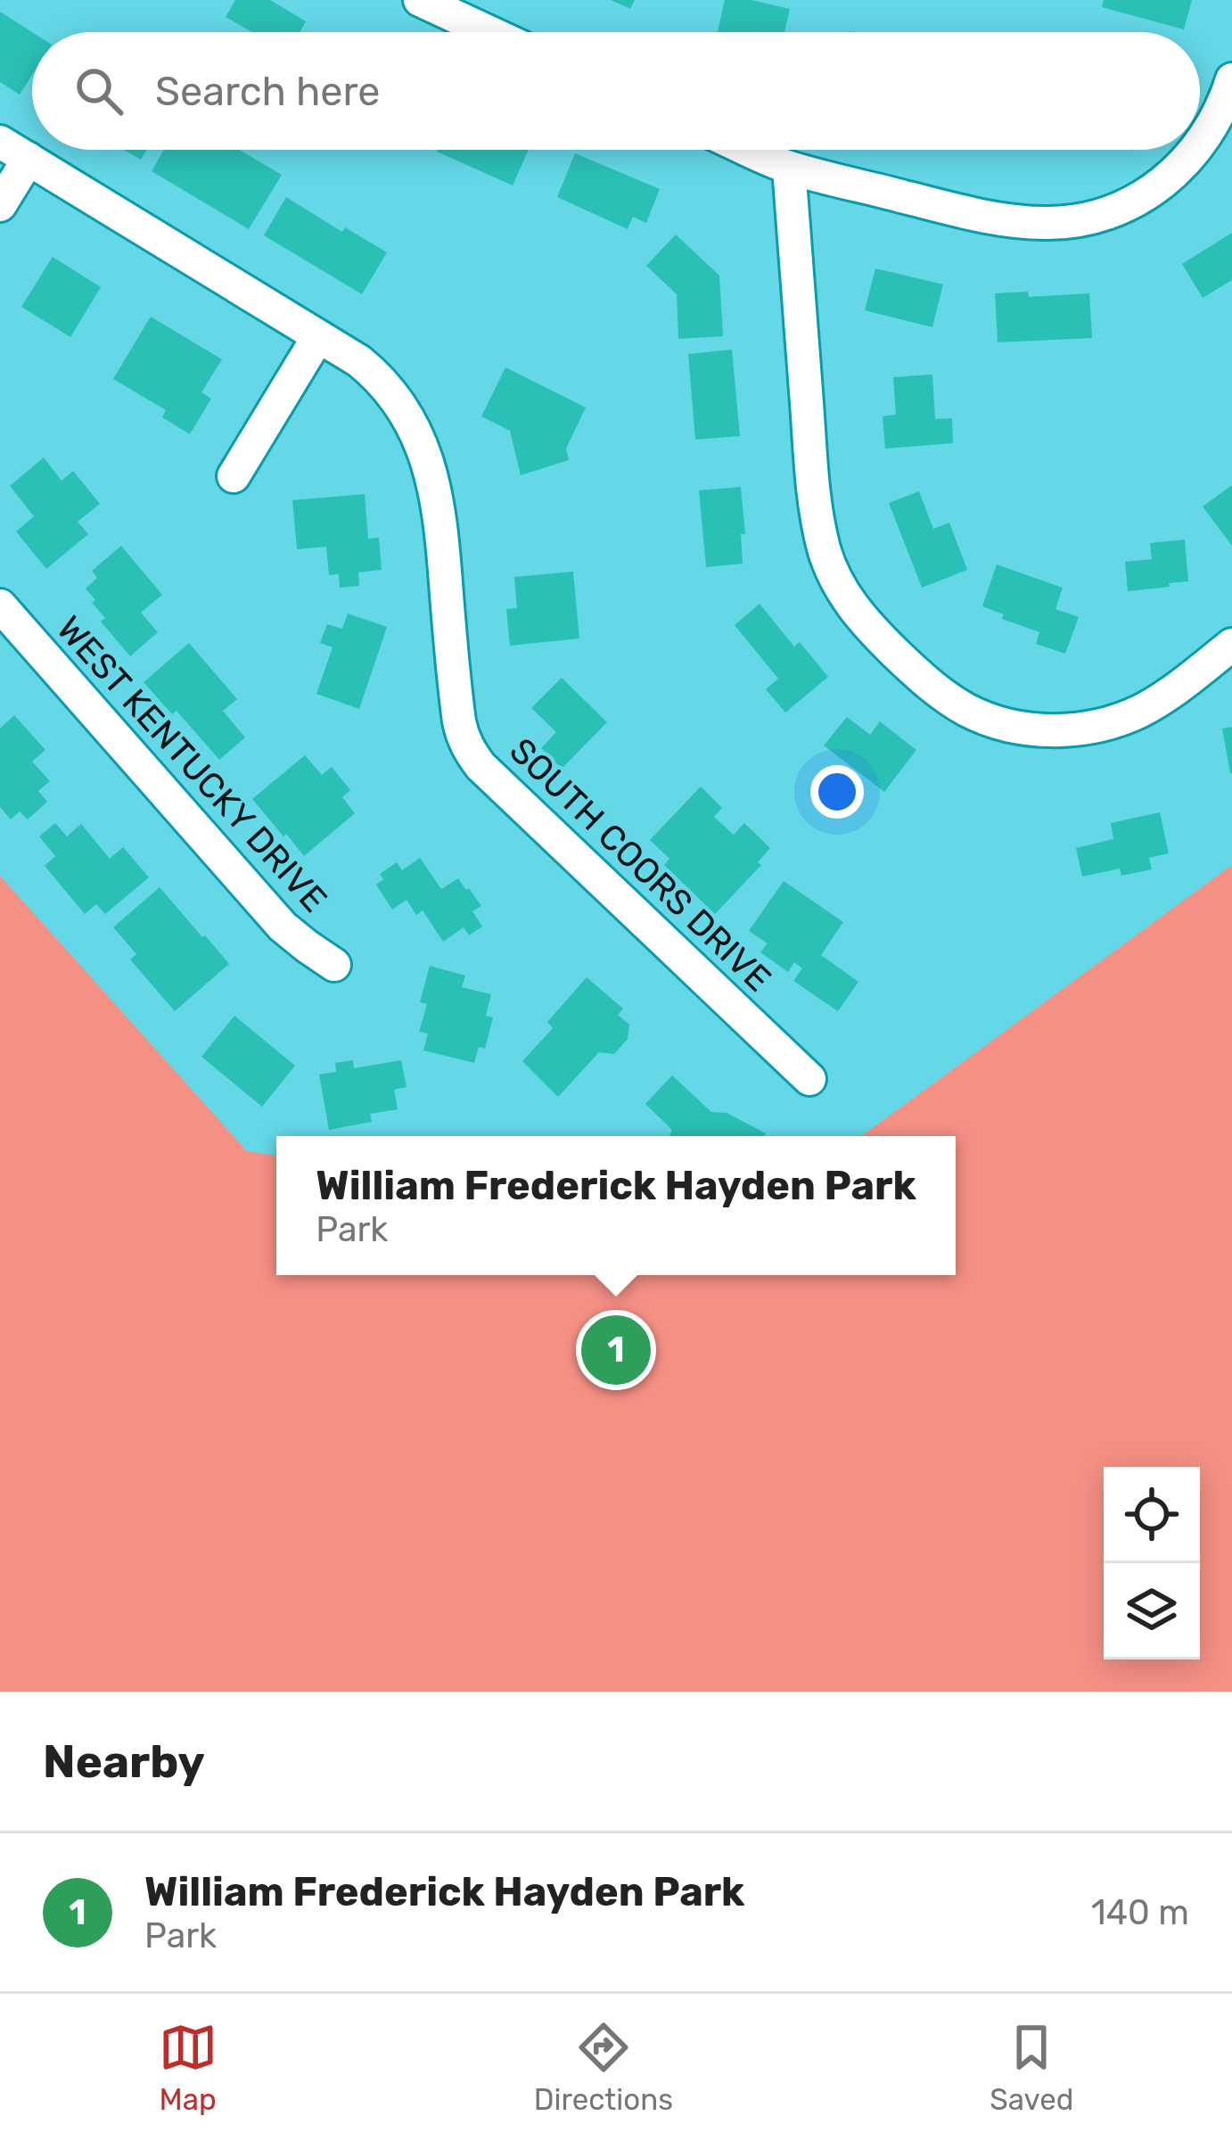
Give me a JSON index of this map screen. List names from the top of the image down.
{
  "streets": {
    "street": ["WEST KENTUCKY DRIVE", "SOUTH COORS DRIVE"]
  },
  "page": {
    "search": "Search here",
    "popup": ["William Frederick Hayden Park", "Park"],
    "pins": "1",
    "heading": "Nearby",
    "list": [
      {
        "mark": "1",
        "name": "William Frederick Hayden Park",
        "note": "Park",
        "value": "140 m"
      }
    ],
    "nav": ["Map", "Directions", "Saved"]
  }
}
